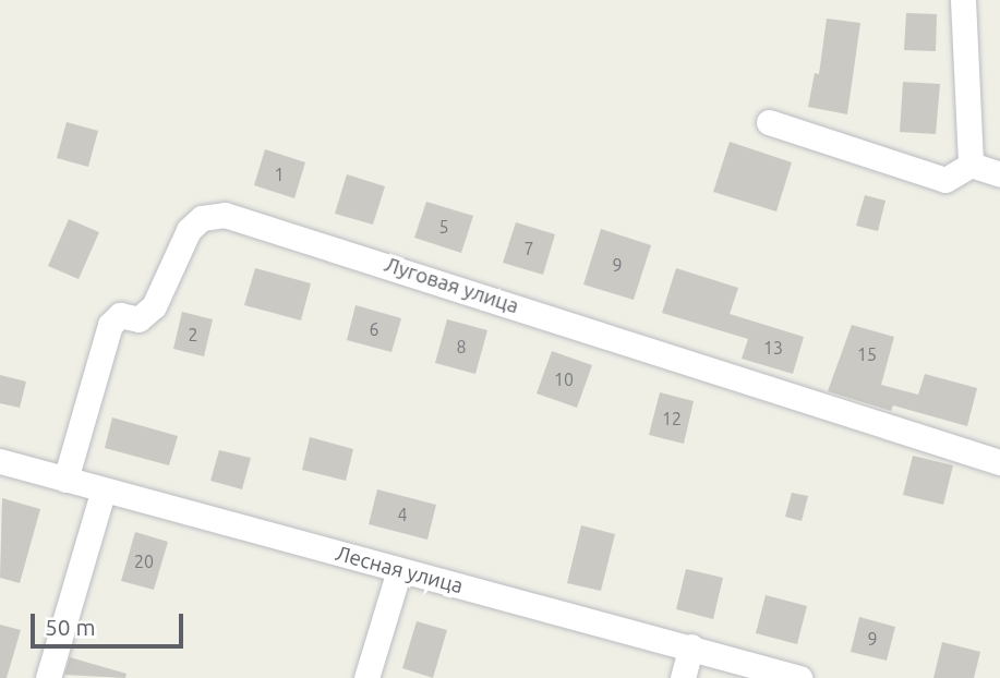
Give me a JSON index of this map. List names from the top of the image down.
{
  "streets": {
    "street": ["Луговая улица", "Лесная улица"]
  },
  "crossings": [
    ["Луговая улица", "Лесная улица"]
  ],
  "house_numbers": [
    "1",
    "5",
    "7",
    "9",
    "6",
    "2",
    "8",
    "13",
    "15",
    "10",
    "12",
    "4",
    "20",
    "9"
  ],
  "scale_bar": "50 m"
}
